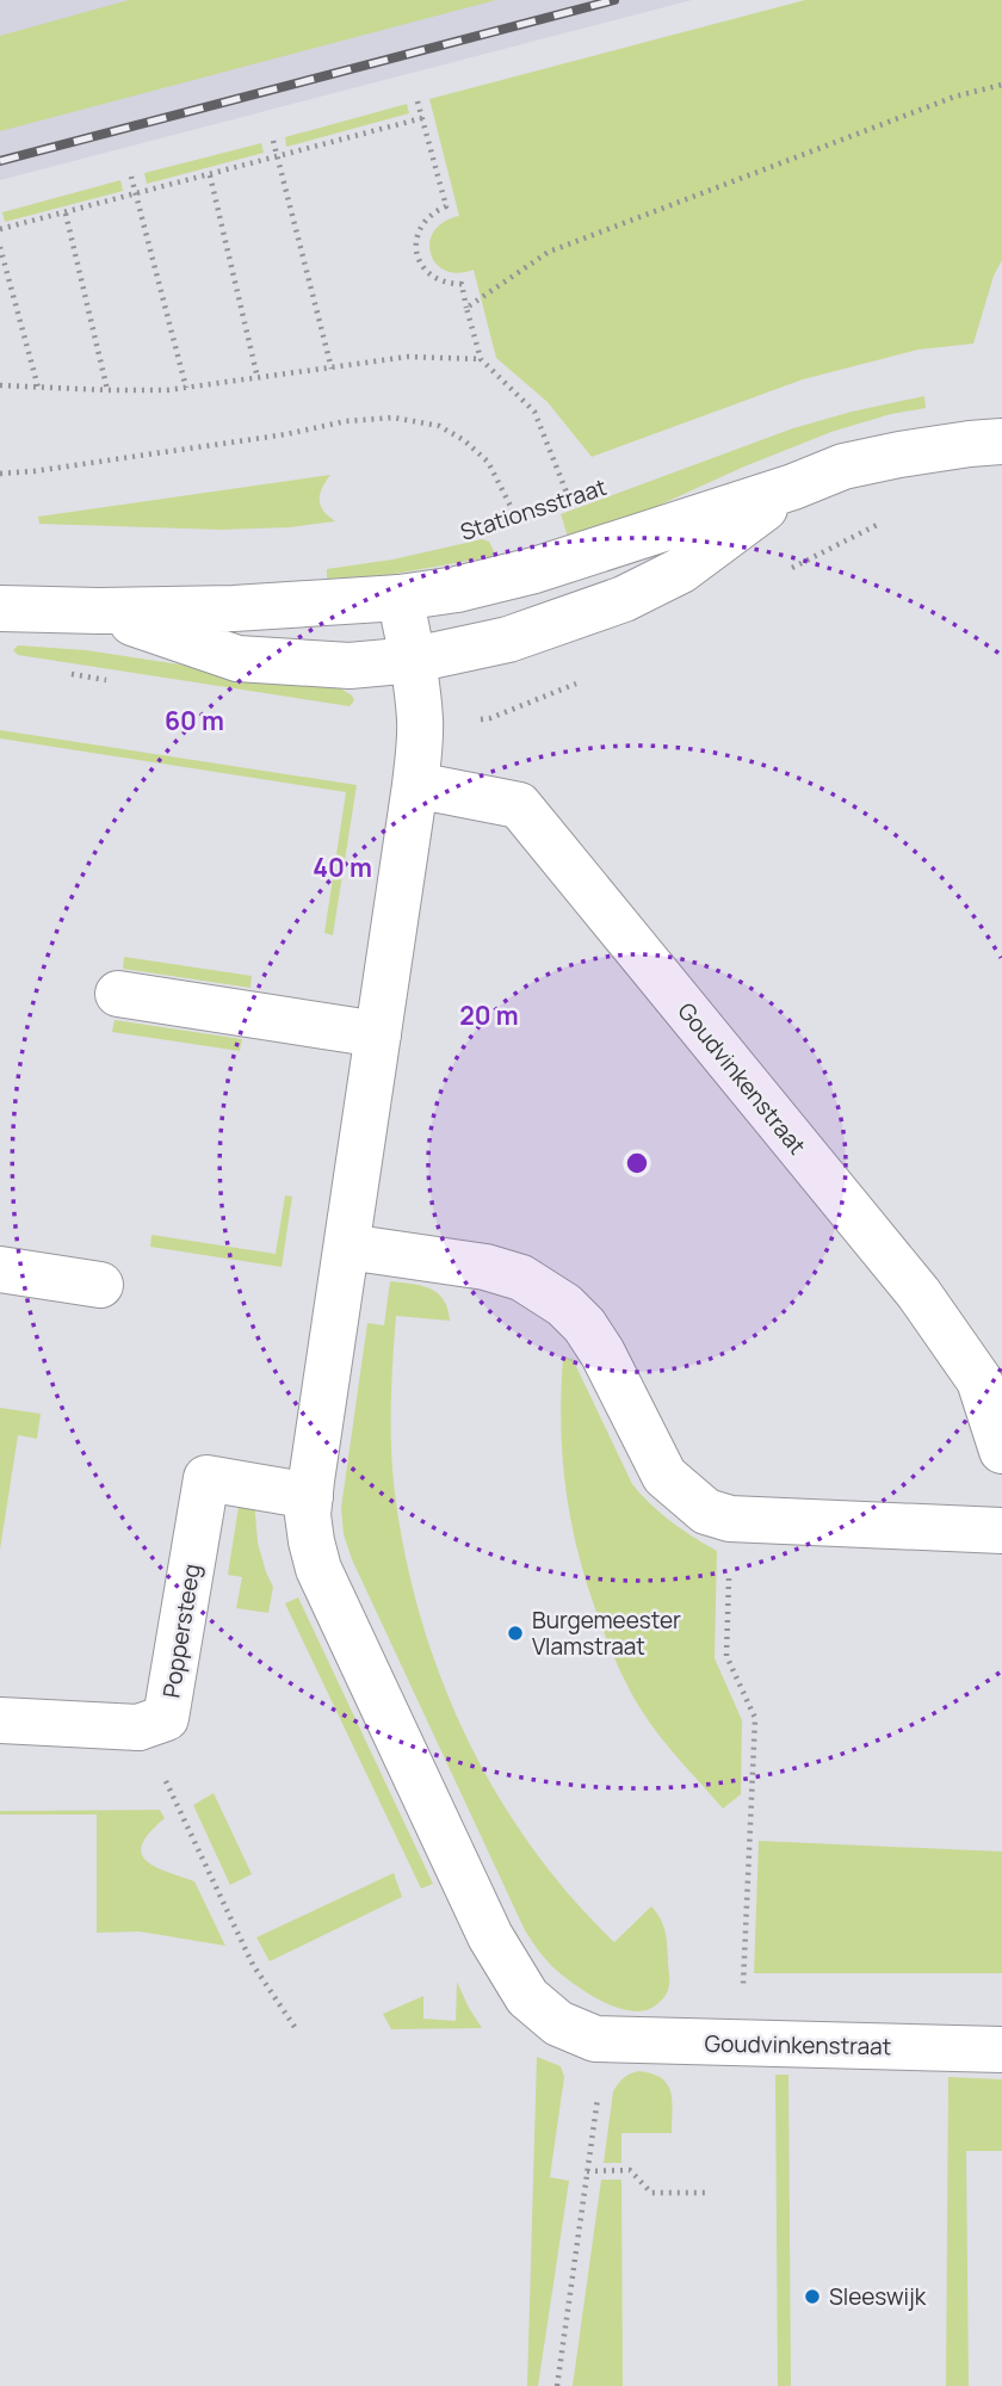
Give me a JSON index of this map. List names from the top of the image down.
{
  "streets": {
    "street": ["Goudvinkenstraat", "Poppersteeg"],
    "path": ["Stationsstraat"]
  },
  "places": ["Burgemeester Vlamstraat", "Sleeswijk"],
  "rings": ["60 m", "40 m", "20 m"]
}
